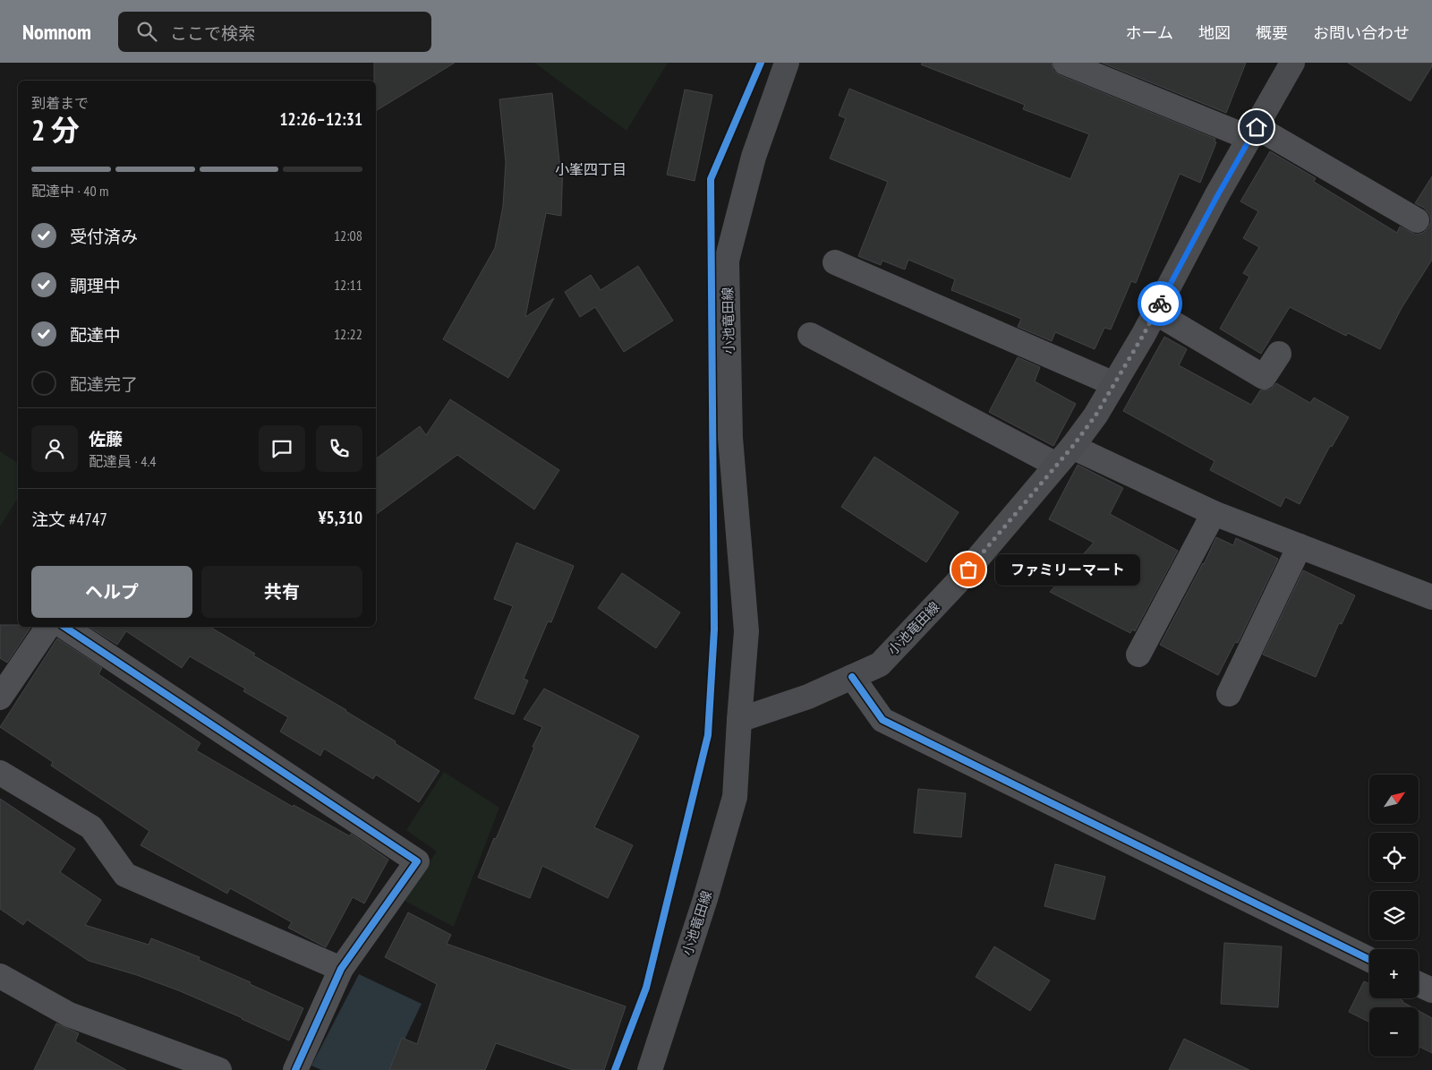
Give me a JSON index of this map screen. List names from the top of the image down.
{
  "streets": {
    "main road": ["小池竜田線"]
  },
  "districts": ["小峯四丁目"],
  "places": ["ファミリーマート"],
  "north": "top right",
  "page": {
    "header": "Nomnom",
    "search": "ここで検索",
    "nav": [
      "ホーム",
      "地図",
      "概要",
      "お問い合わせ"
    ],
    "heading": ["2 分", "到着まで", "12:26–12:31"],
    "panel": [
      "佐藤",
      "配達員 · 4.4",
      "注文 #4747",
      "¥5,310"
    ],
    "bar": "配達中 · 40 m",
    "list": [
      ["受付済み", "12:08"],
      ["調理中", "12:11"],
      ["配達中", "12:22"],
      "配達完了"
    ],
    "bubble": "ファミリーマート",
    "buttons": ["ヘルプ", "共有"],
    "map_buttons": ["+", "−"]
  }
}
